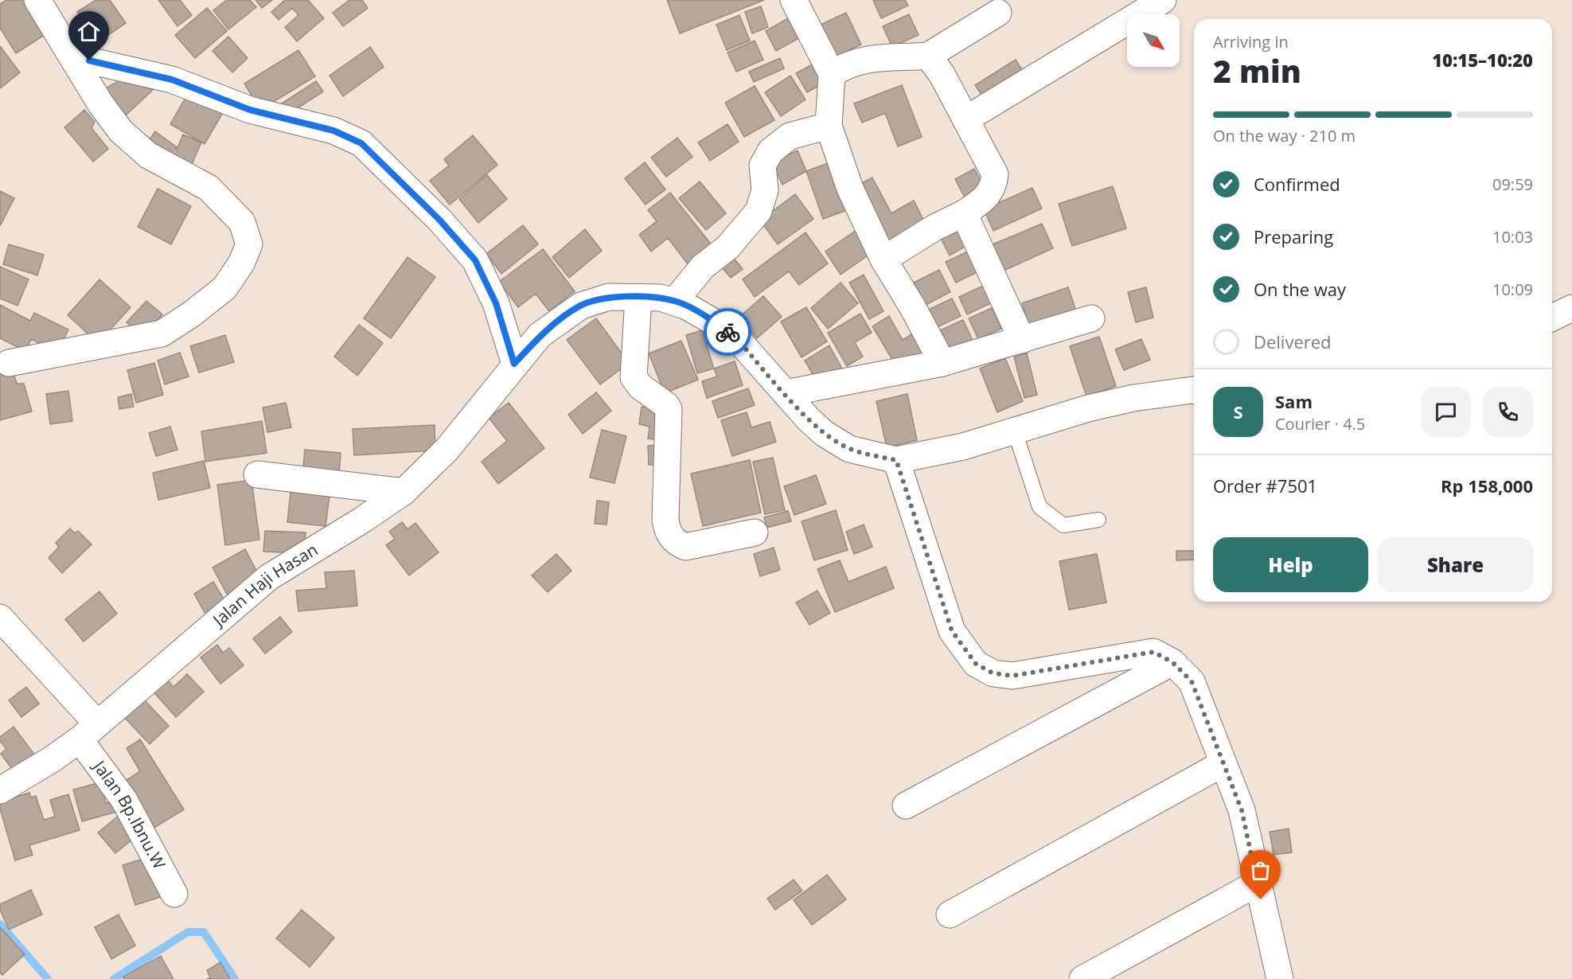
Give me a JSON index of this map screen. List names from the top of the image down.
{
  "streets": {
    "street": ["Jalan Haji Hasan", "Jalan Bp.Ibnu.W"]
  },
  "crossings": [
    ["Jalan Haji Hasan", "Jalan Bp.Ibnu.W"]
  ],
  "north": "bottom right",
  "page": {
    "heading": ["2 min", "Arriving in", "10:15–10:20"],
    "panel": [
      "Sam",
      "Courier · 4.5",
      "Order #7501",
      "Rp 158,000"
    ],
    "bar": "On the way · 210 m",
    "list": [
      ["Confirmed", "09:59"],
      ["Preparing", "10:03"],
      ["On the way", "10:09"],
      "Delivered"
    ],
    "round": "S",
    "buttons": ["Help", "Share"]
  }
}
